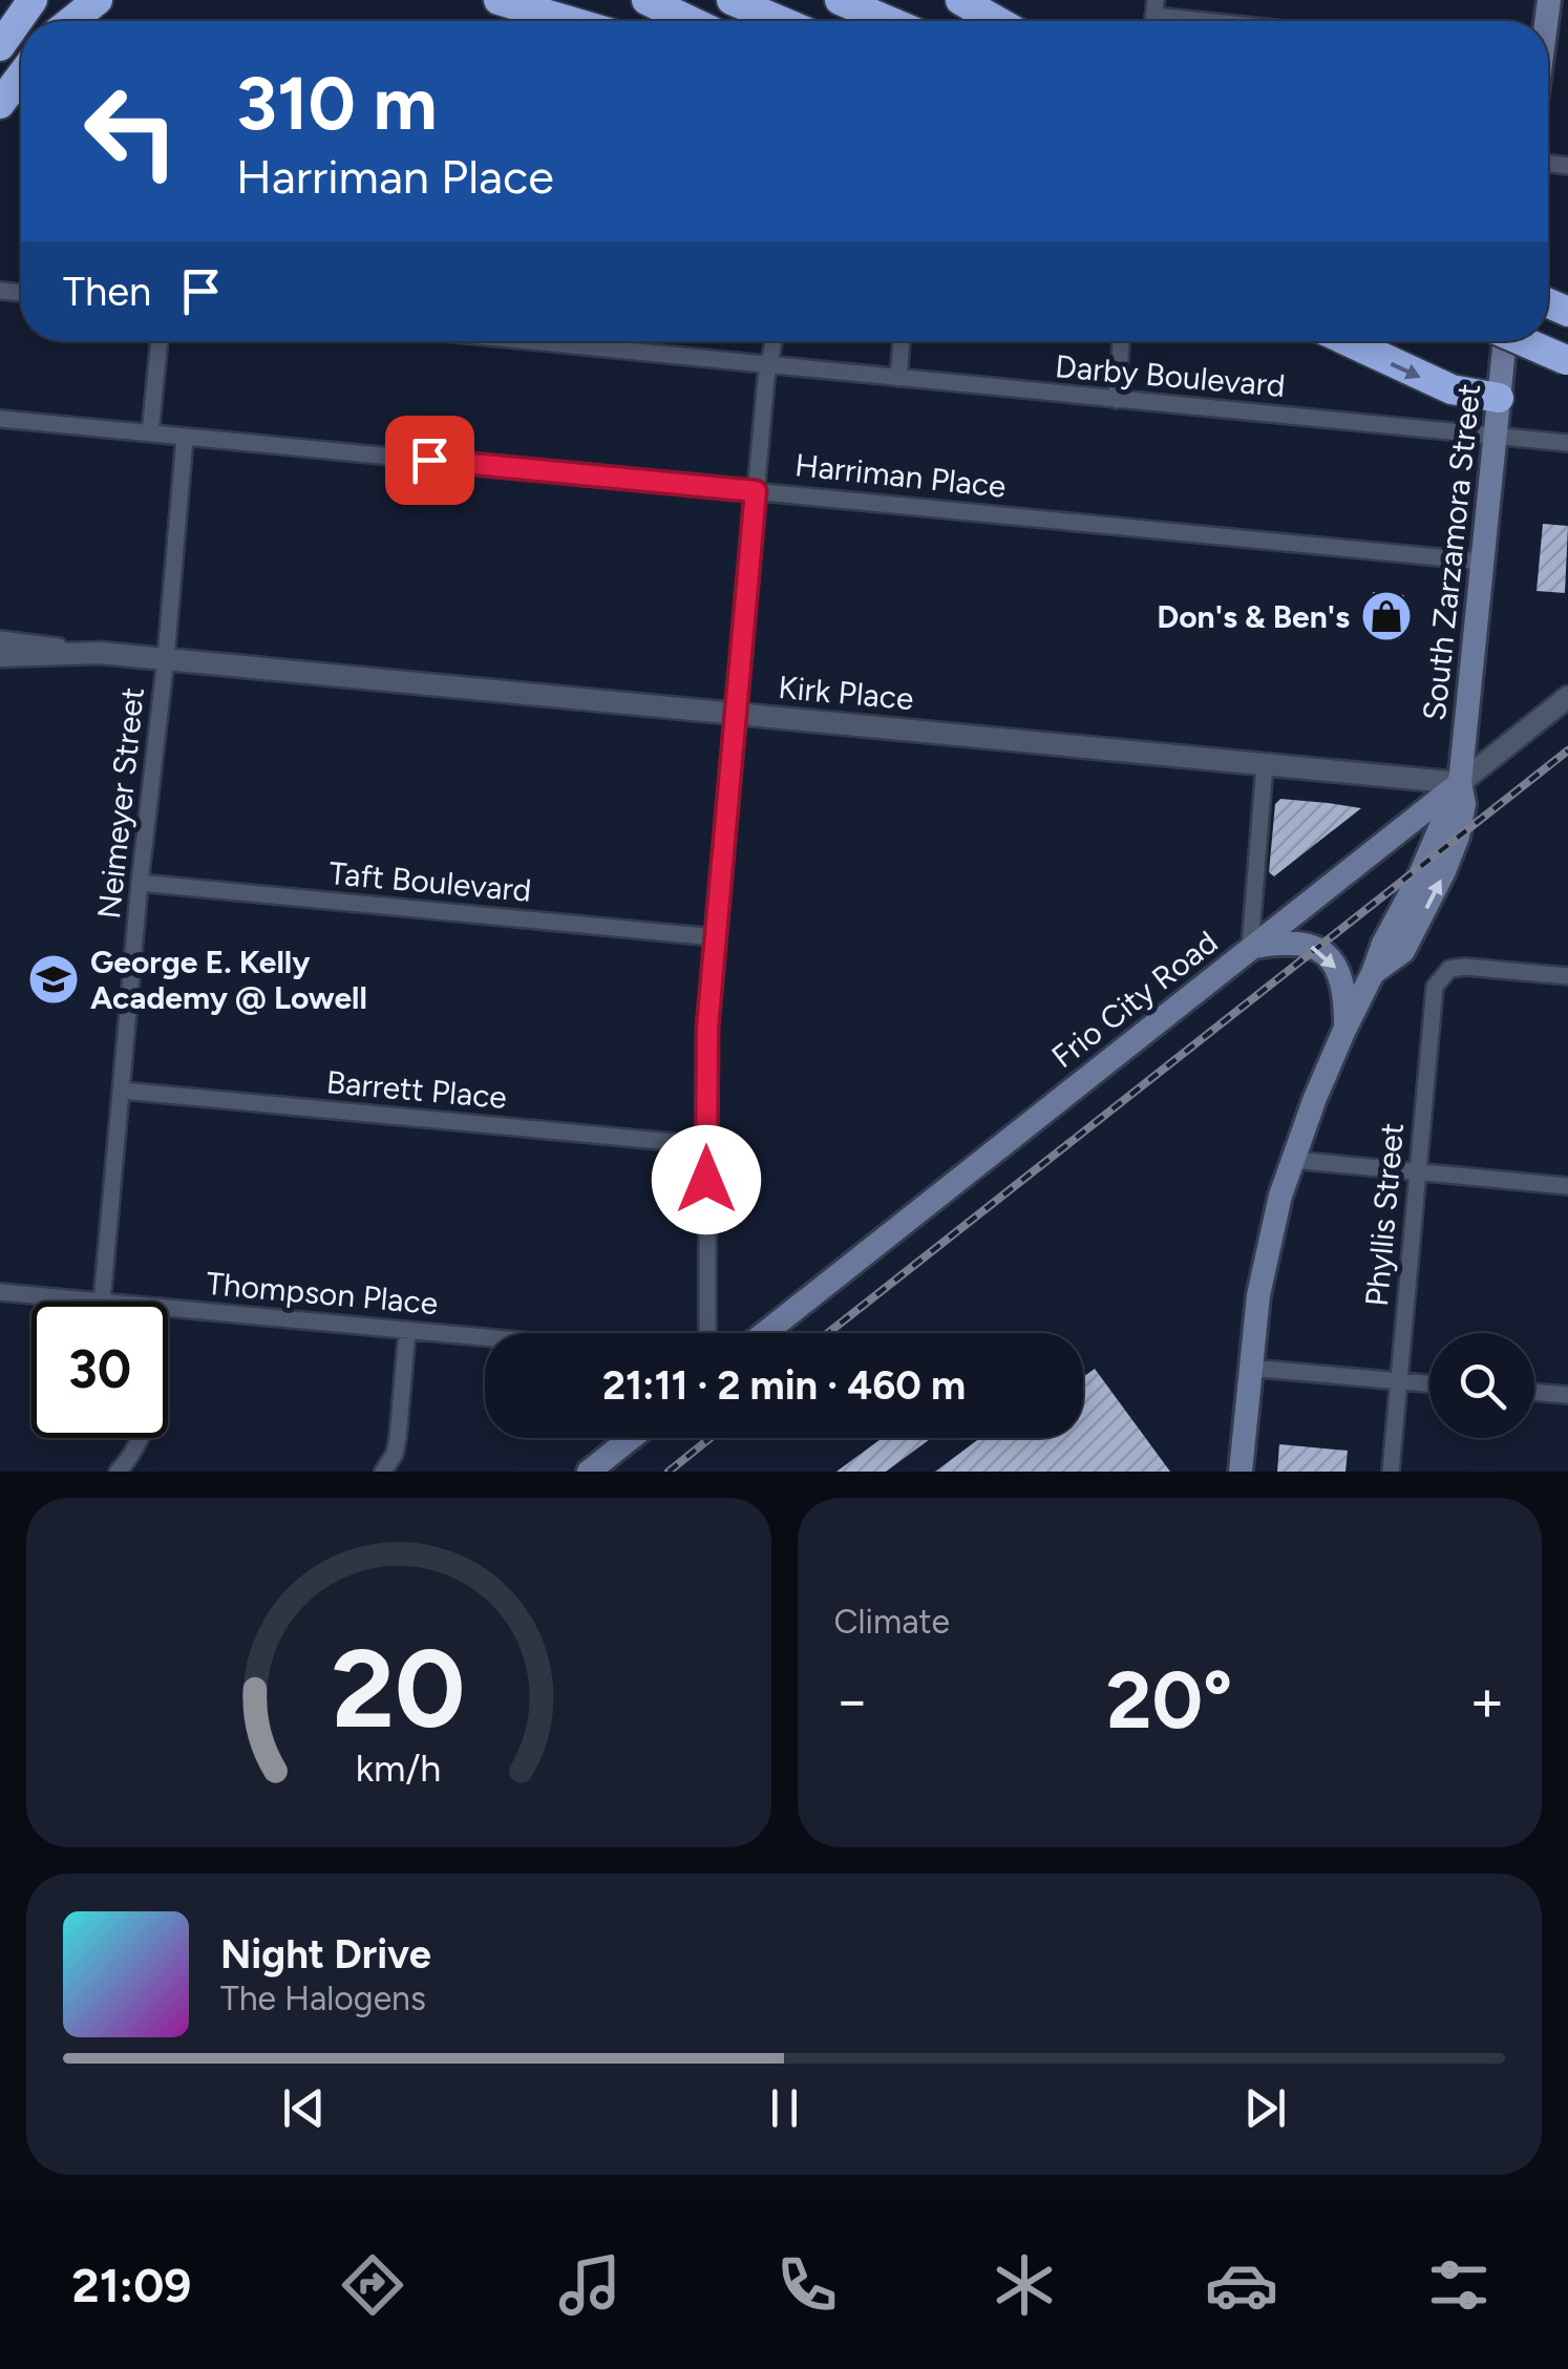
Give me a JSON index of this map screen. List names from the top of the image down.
{
  "streets": {
    "main road": ["South Zarzamora Street", "Frio City Road"],
    "street": [
      "Darby Boulevard",
      "Harriman Place",
      "Kirk Place",
      "Neimeyer Street",
      "Taft Boulevard",
      "Barrett Place",
      "Phyllis Street",
      "Thompson Place"
    ]
  },
  "crossings": [
    ["Darby Boulevard", "South Zarzamora Street"],
    ["Harriman Place", "South Zarzamora Street"],
    ["Harriman Place", "Neimeyer Street"],
    ["South Zarzamora Street", "Kirk Place"],
    ["South Zarzamora Street", "Frio City Road"],
    ["Kirk Place", "Neimeyer Street"],
    ["Kirk Place", "Frio City Road"],
    ["Neimeyer Street", "Taft Boulevard"],
    ["Neimeyer Street", "Barrett Place"],
    ["Neimeyer Street", "Thompson Place"]
  ],
  "places": {
    "shop": ["Don's & Ben's"],
    "school or university": ["George E. Kelly Academy @ Lowell"]
  },
  "page": {
    "turn": ["310 m", "Harriman Place"],
    "then": "Then",
    "limit": "30",
    "trip": "21:11 · 2 min · 460 m",
    "tile": "Climate",
    "heat": ["−", "20°", "+"],
    "song": ["Night Drive", "The Halogens"],
    "tabs": "21:09",
    "gauge": ["20", "km/h"]
  }
}
